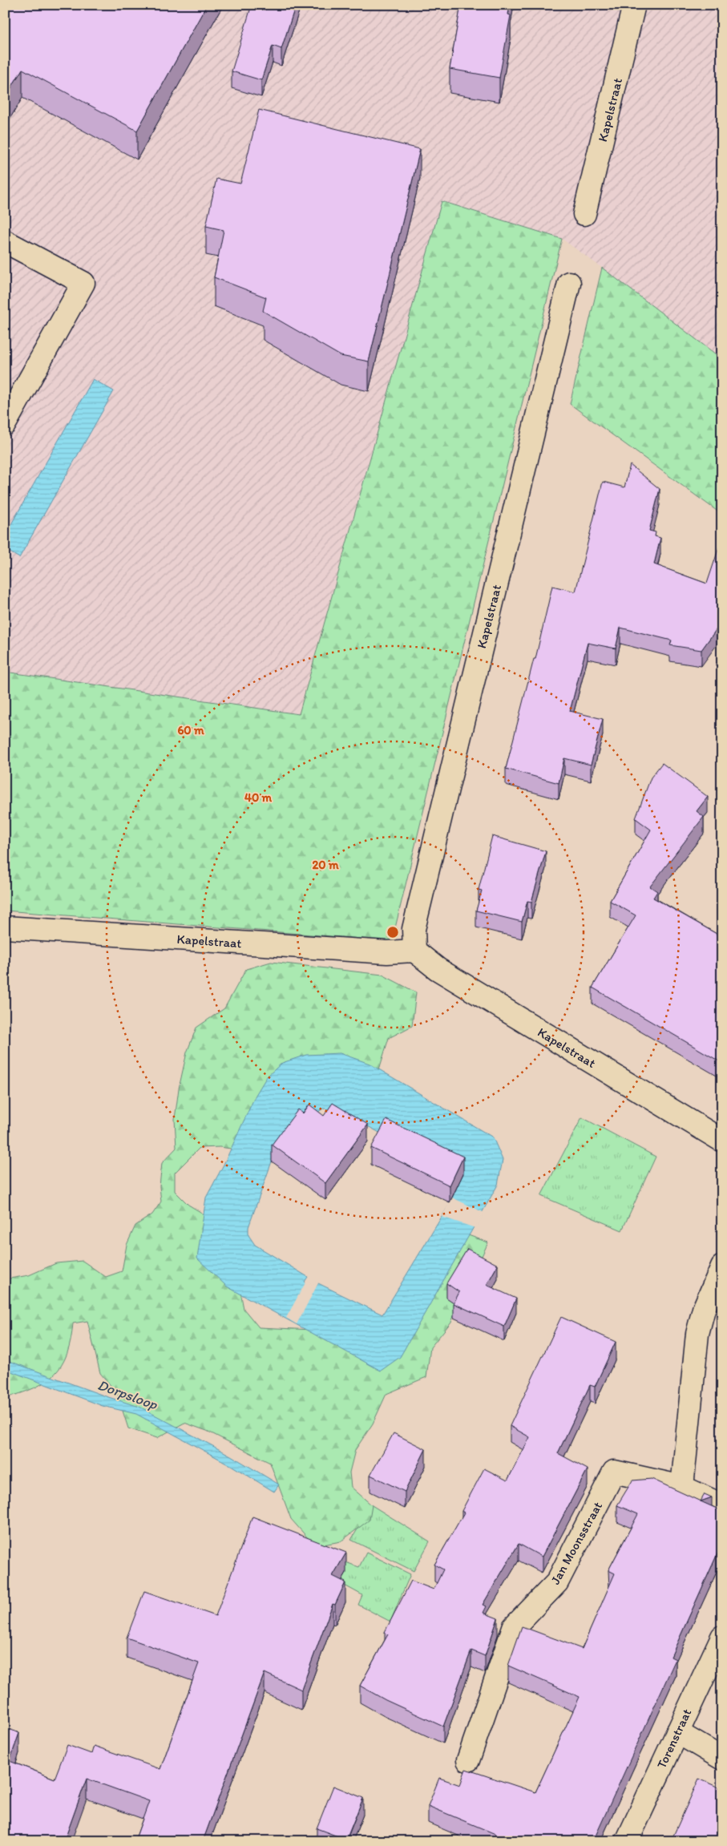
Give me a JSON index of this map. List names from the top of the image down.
{
  "streets": {
    "street": ["Kapelstraat", "Jan Moonsstraat", "Torenstraat"]
  },
  "water": ["Dorpsloop"],
  "rings": ["60 m", "40 m", "20 m"]
}
